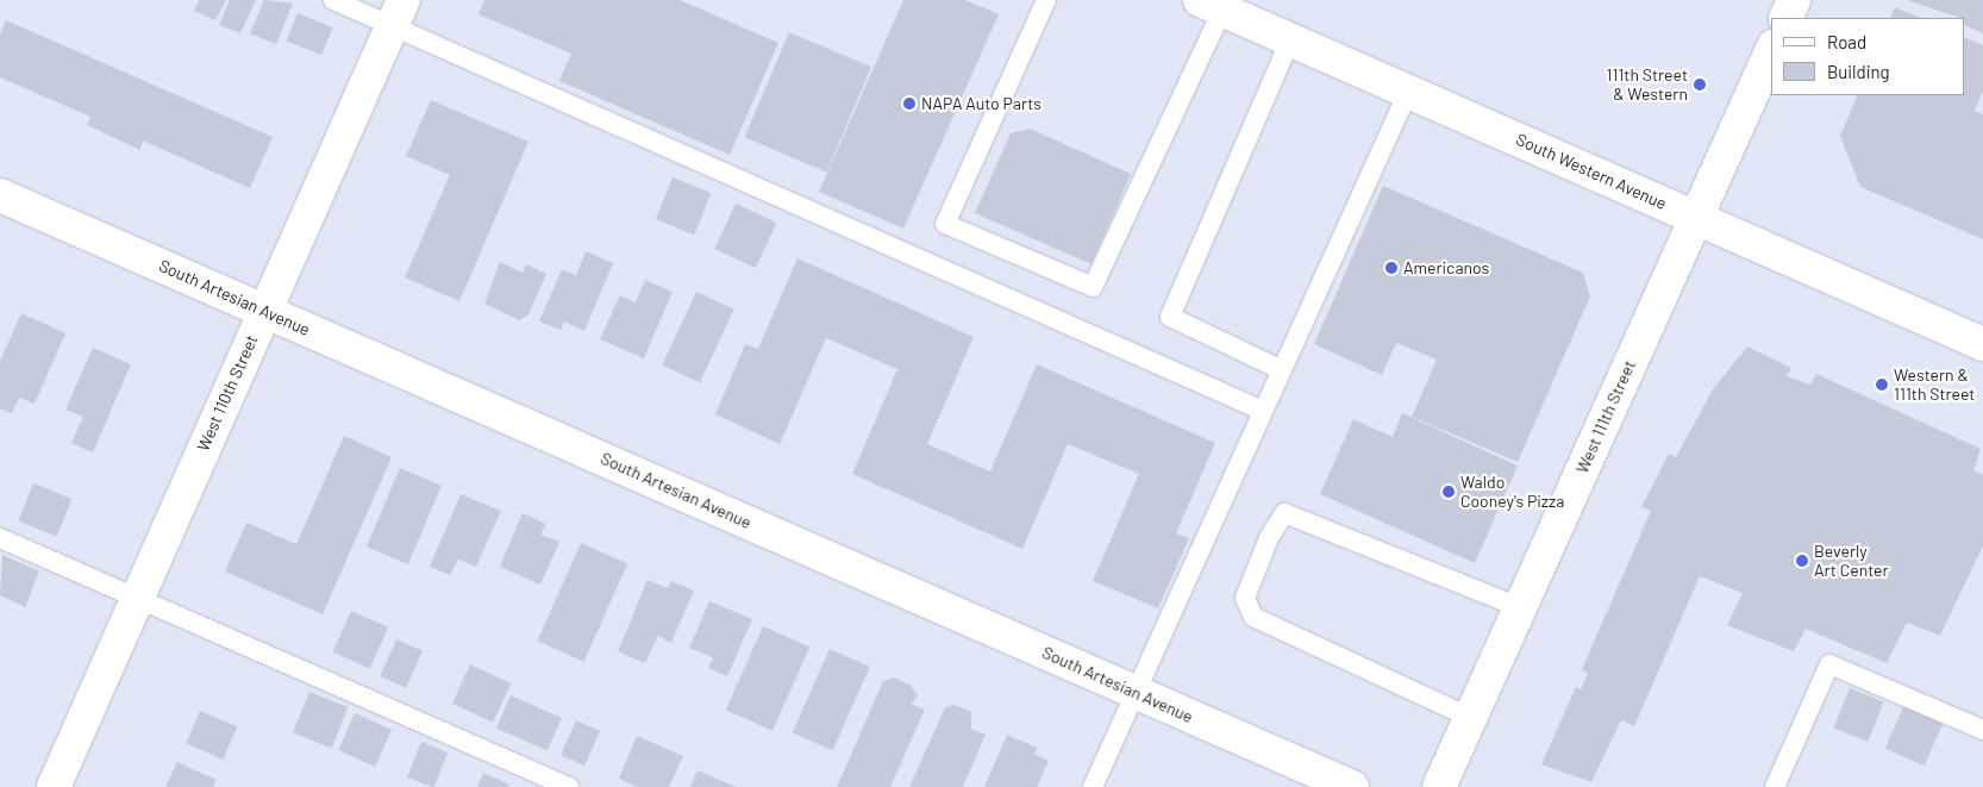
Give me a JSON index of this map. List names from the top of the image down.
{
  "streets": {
    "street": [
      "South Western Avenue",
      "South Artesian Avenue",
      "West 110th Street",
      "West 111th Street"
    ]
  },
  "crossings": [
    ["South Western Avenue", "West 111th Street"],
    ["South Artesian Avenue", "West 110th Street"]
  ],
  "places": [
    "111th Street & Western",
    "NAPA Auto Parts",
    "Americanos",
    "Western & 111th Street",
    "Waldo Cooney's Pizza",
    "Beverly Art Center"
  ],
  "legend": ["Road", "Building"]
}
